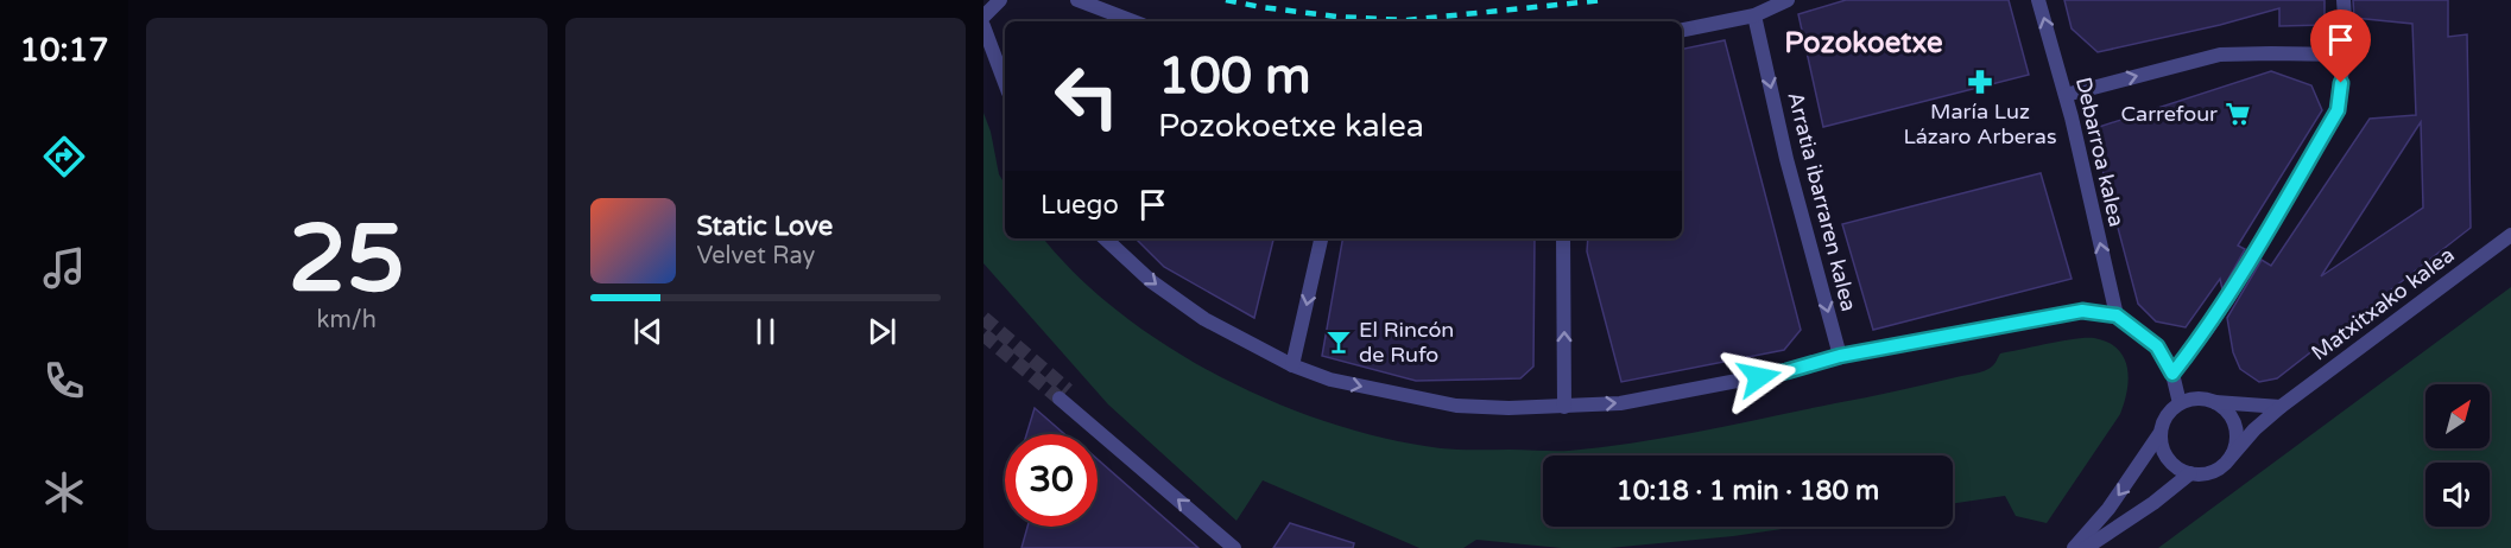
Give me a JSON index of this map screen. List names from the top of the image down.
{
  "streets": {
    "street": ["Debarroa kalea", "Arratia ibarraren kalea", "Matxitxako kalea"]
  },
  "one_way": ["Debarroa kalea", "Arratia ibarraren kalea"],
  "districts": ["Pozokoetxe"],
  "places": {
    "pharmacy": ["María Luz Lázaro Arberas"],
    "supermarket": ["Carrefour"],
    "bar": ["El Rincón de Rufo"]
  },
  "north": "top right",
  "page": {
    "tabs": "10:17",
    "tile": ["25", "km/h"],
    "turn": ["100 m", "Pozokoetxe kalea"],
    "then": "Luego",
    "song": ["Static Love", "Velvet Ray"],
    "limit": "30",
    "trip": "10:18 · 1 min · 180 m"
  }
}
